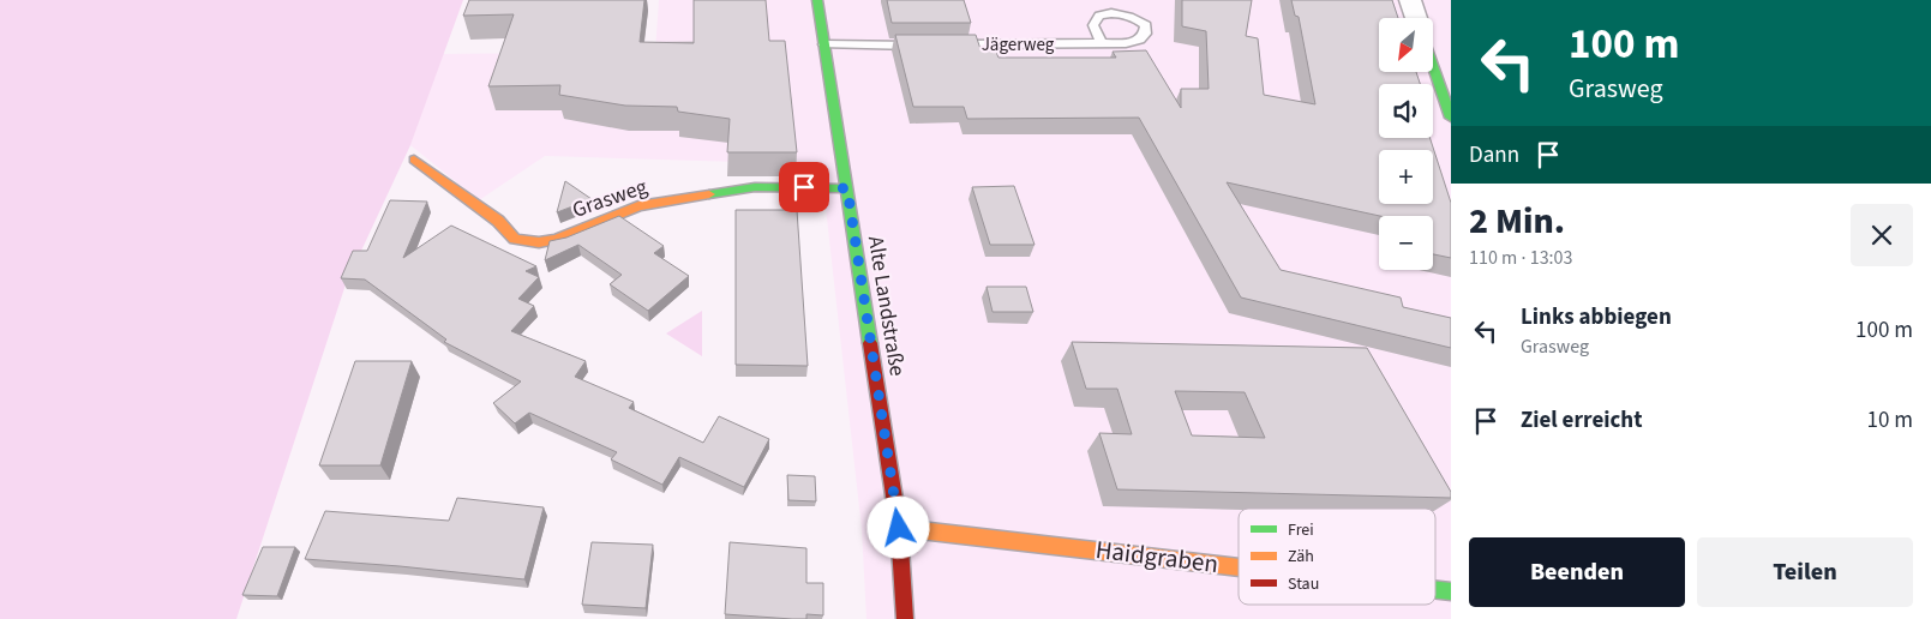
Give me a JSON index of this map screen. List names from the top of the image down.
{
  "streets": {
    "street": ["Grasweg", "Alte Landstraße", "Haidgraben"],
    "lane": ["Jägerweg"]
  },
  "crossings": [
    ["Grasweg", "Alte Landstraße"],
    ["Alte Landstraße", "Haidgraben"]
  ],
  "legend": ["Frei", "Zäh", "Stau"],
  "north": "bottom left",
  "page": {
    "turn": ["100 m", "Grasweg"],
    "map_buttons": ["+", "−"],
    "then": "Dann",
    "heading": ["2 Min.", "110 m · 13:03"],
    "list": [
      {
        "name": "Links abbiegen",
        "note": "Grasweg",
        "value": "100 m"
      },
      {
        "name": "Ziel erreicht",
        "value": "10 m"
      }
    ],
    "buttons": ["Beenden", "Teilen"]
  }
}
